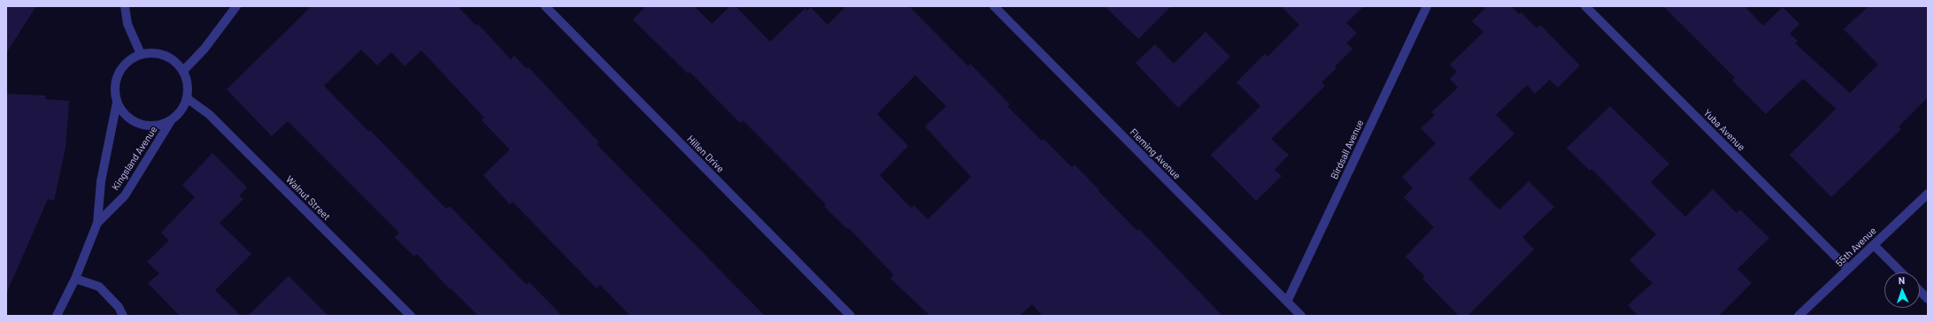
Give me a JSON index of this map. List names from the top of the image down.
{
  "streets": {
    "street": [
      "Yuba Avenue",
      "Birdsall Avenue",
      "Hillen Drive",
      "Fleming Avenue",
      "Kingsland Avenue",
      "Walnut Street",
      "55th Avenue"
    ]
  },
  "crossings": [
    ["Yuba Avenue", "55th Avenue"],
    ["Birdsall Avenue", "Fleming Avenue"],
    ["Kingsland Avenue", "Walnut Street"]
  ],
  "north": "top"
}
